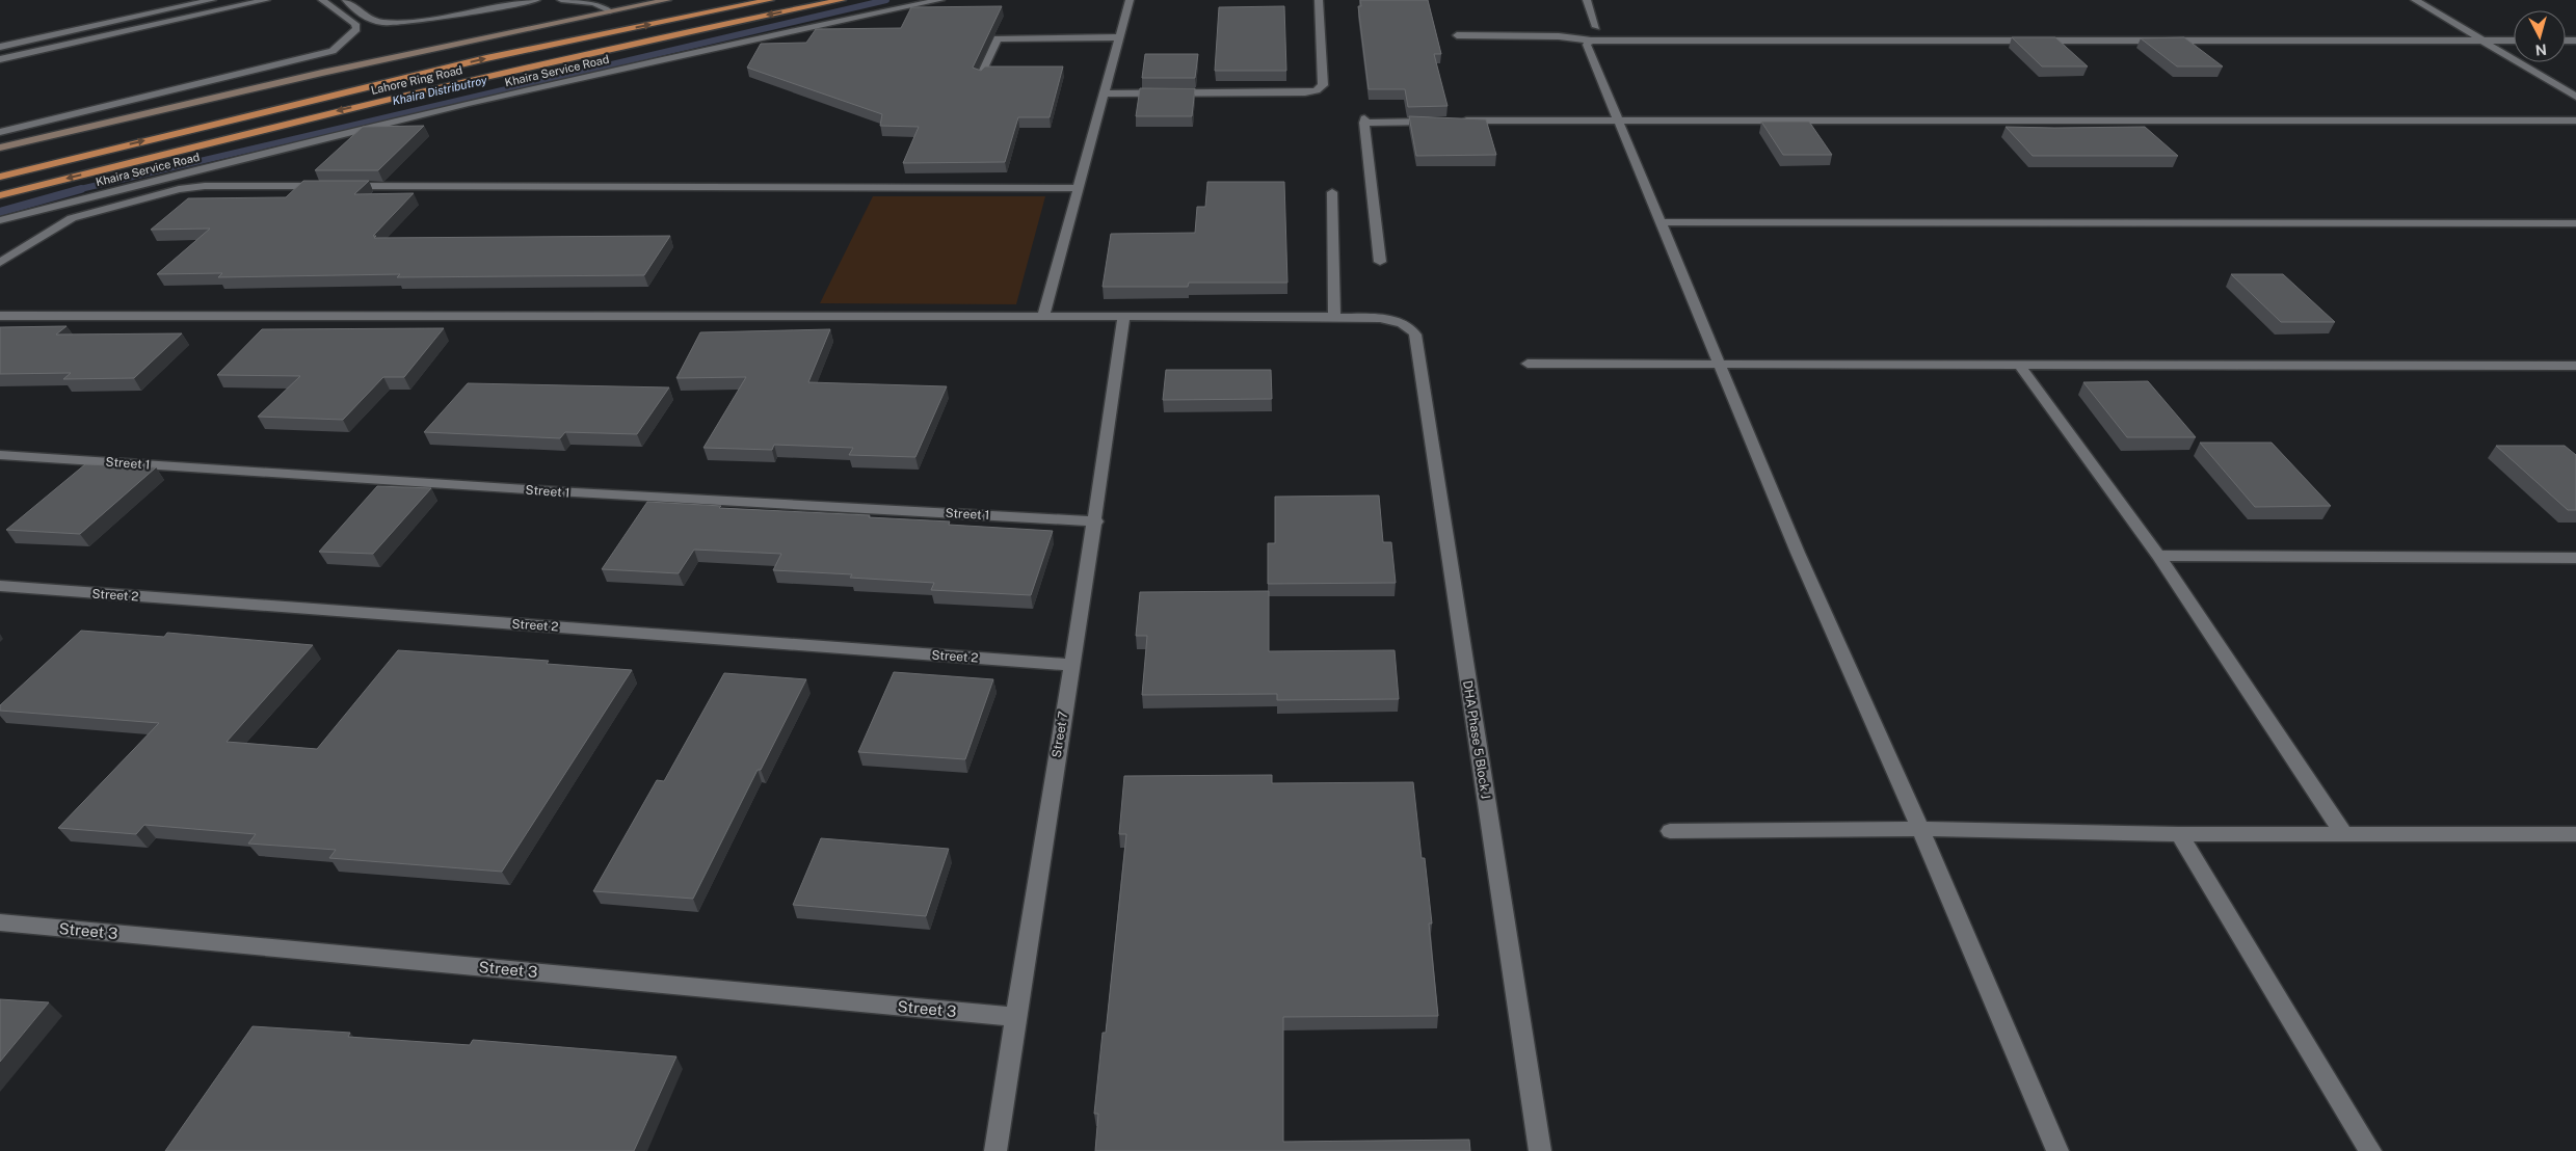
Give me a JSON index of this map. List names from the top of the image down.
{
  "streets": {
    "highway": ["Lahore Ring Road"],
    "street": [
      "Khaira Service Road",
      "Street 1",
      "Street 2",
      "Street 7",
      "DHA Phase 5 Block J",
      "Street 3"
    ]
  },
  "crossings": [
    ["Street 1", "Street 7"],
    ["Street 2", "Street 7"],
    ["Street 7", "Street 3"]
  ],
  "water": ["Khaira Distributroy"],
  "north": "bottom"
}
